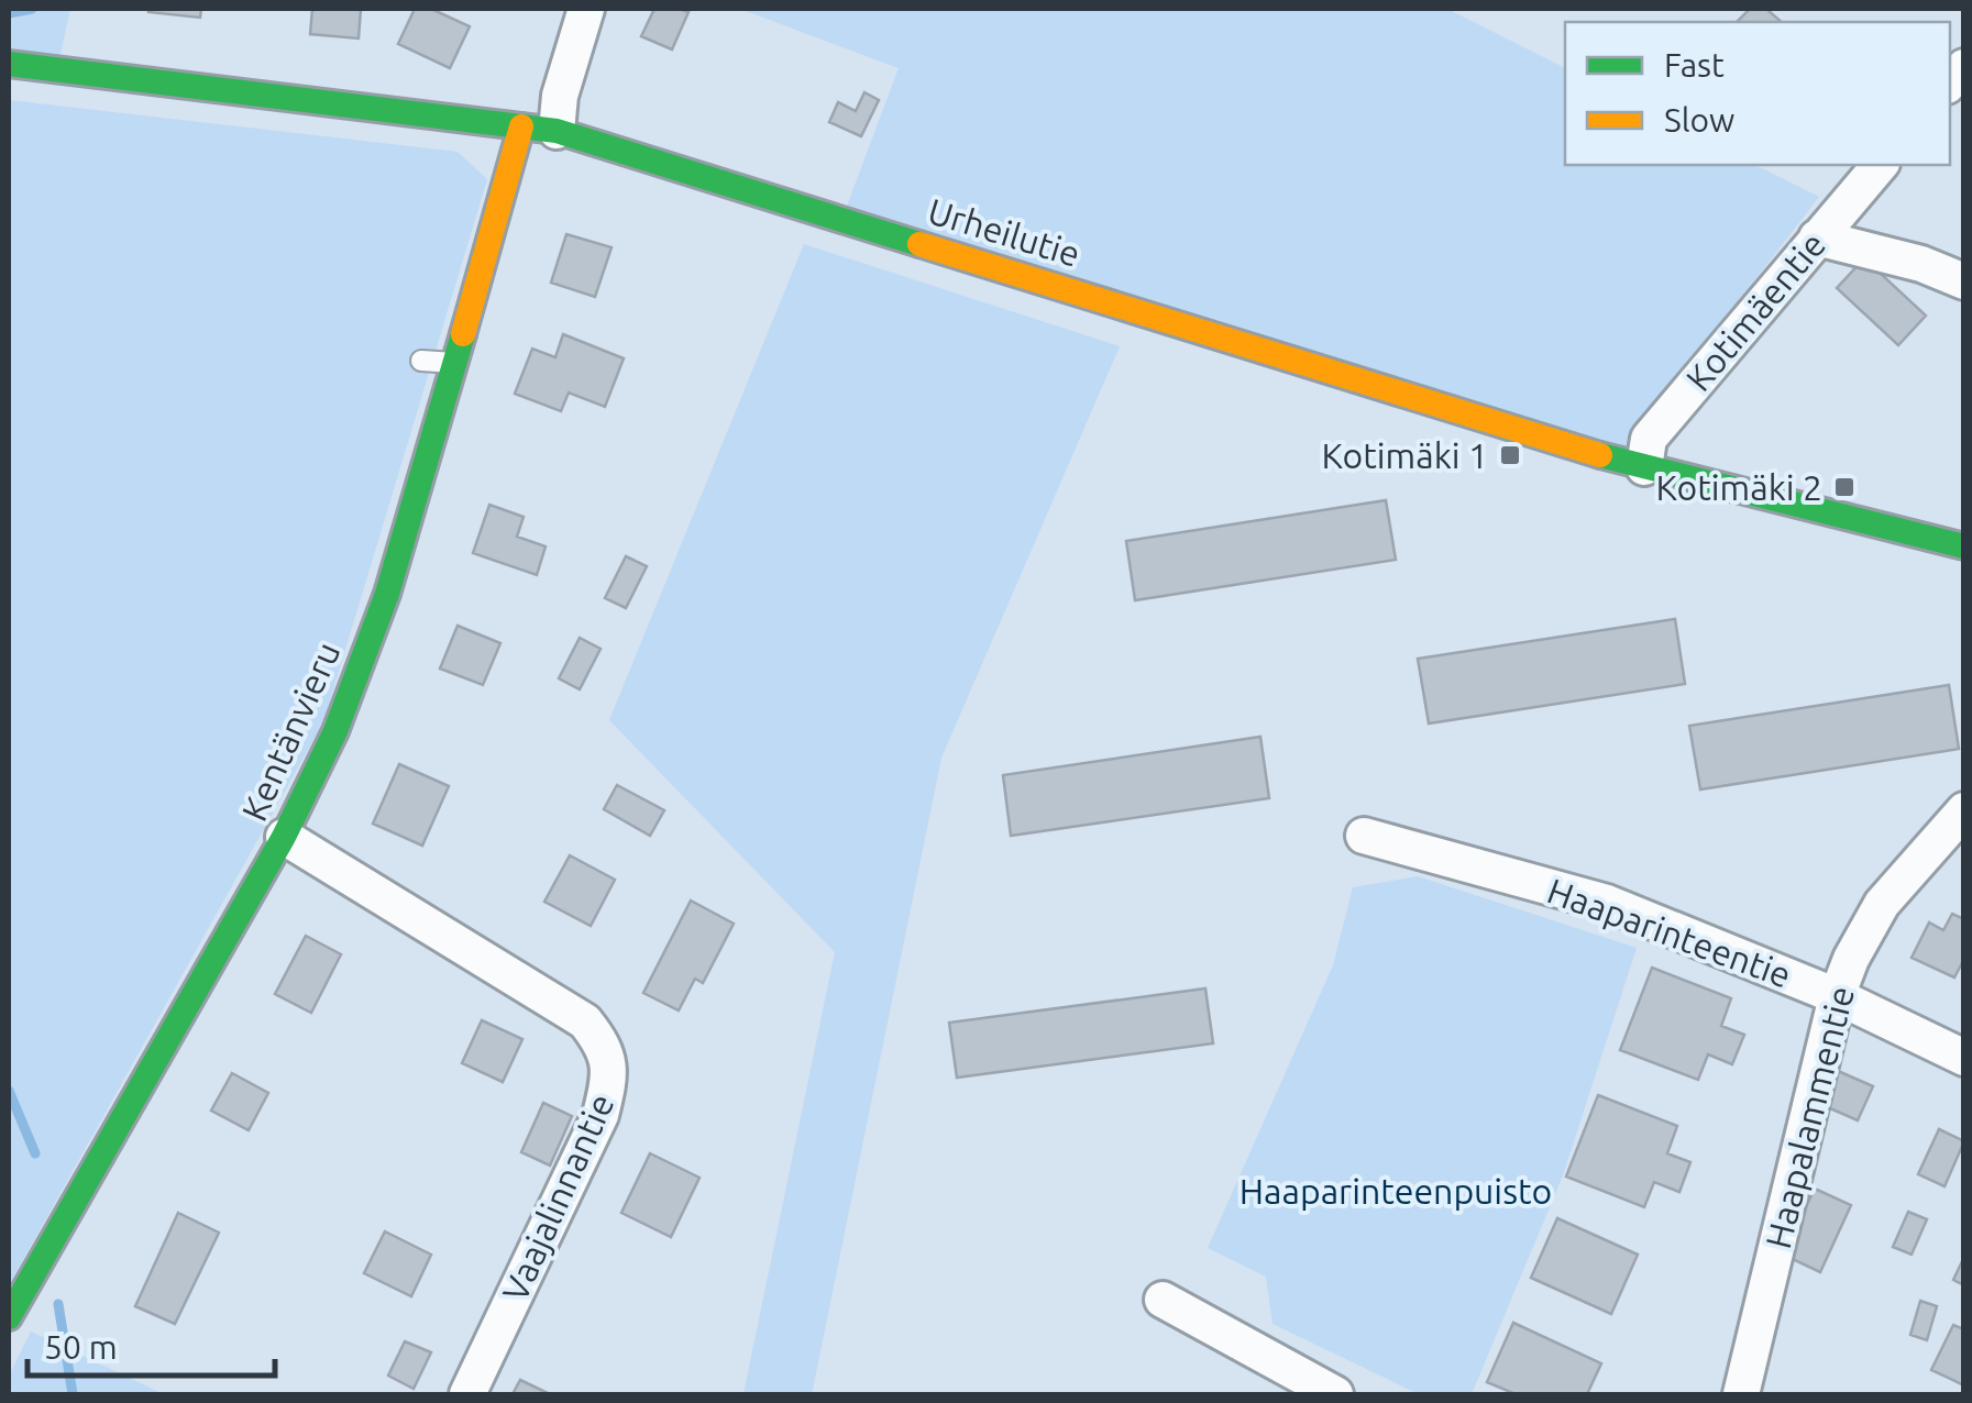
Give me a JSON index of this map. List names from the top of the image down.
{
  "streets": {
    "street": [
      "Urheilutie",
      "Kotimäentie",
      "Kentänvieru",
      "Haaparinteentie",
      "Haapalammentie",
      "Vaajalinnantie"
    ]
  },
  "crossings": [
    ["Urheilutie", "Kotimäentie"],
    ["Urheilutie", "Kentänvieru"],
    ["Kentänvieru", "Vaajalinnantie"],
    ["Haaparinteentie", "Haapalammentie"]
  ],
  "parks": ["Haaparinteenpuisto"],
  "places": {
    "transit": ["Kotimäki 1", "Kotimäki 2"]
  },
  "legend": ["Fast", "Slow"],
  "scale_bar": "50 m"
}
